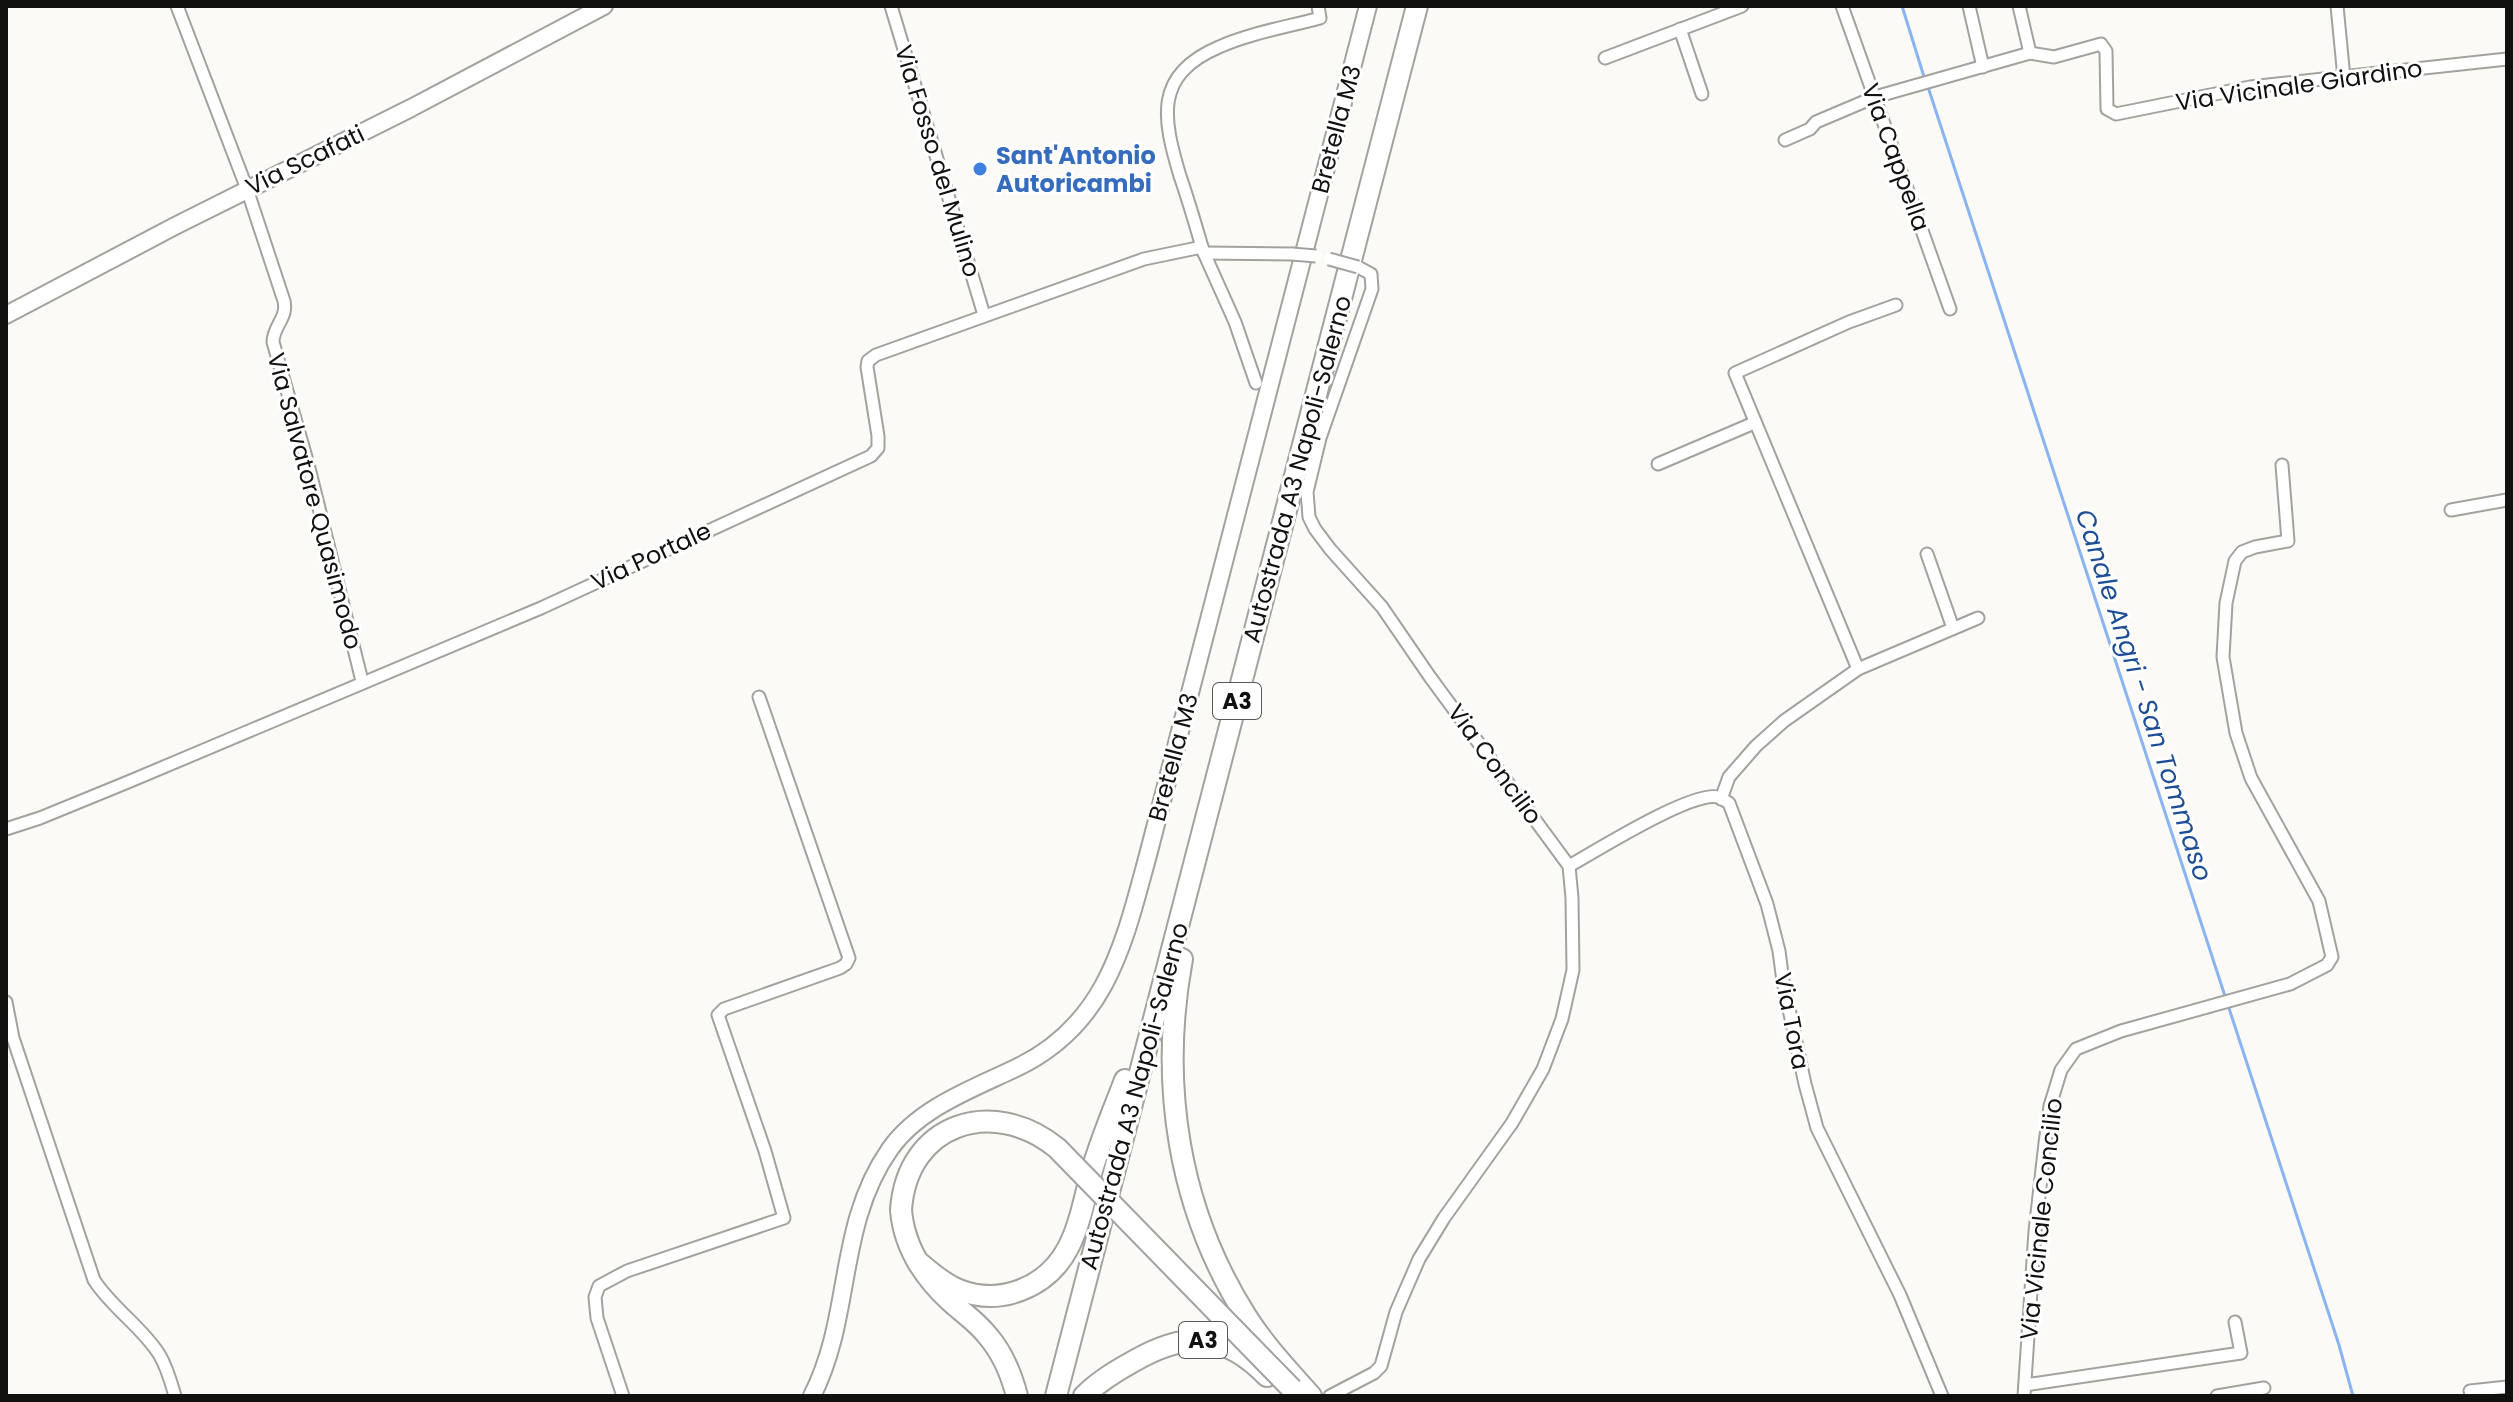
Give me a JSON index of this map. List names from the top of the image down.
{
  "streets": {
    "highway": ["Autostrada A3 Napoli-Salerno", "A3"],
    "street": [
      "Via Vicinale Giardino",
      "Bretella M3",
      "Via Cappella",
      "Via Scafati",
      "Via Fosso del Mulino",
      "Via Salvatore Quasimodo",
      "Via Portale",
      "Via Concilio",
      "Via Tora",
      "Via Vicinale Concilio"
    ]
  },
  "crossings": [
    ["Via Vicinale Giardino", "Via Cappella"],
    ["Via Scafati", "Via Salvatore Quasimodo"],
    ["Via Fosso del Mulino", "Via Portale"],
    ["Autostrada A3 Napoli-Salerno", "A3"],
    ["Via Salvatore Quasimodo", "Via Portale"],
    ["Via Portale", "Via Concilio"]
  ],
  "water": ["Canale Angri - San Tommaso"],
  "places": ["Sant'Antonio Autoricambi"]
}
